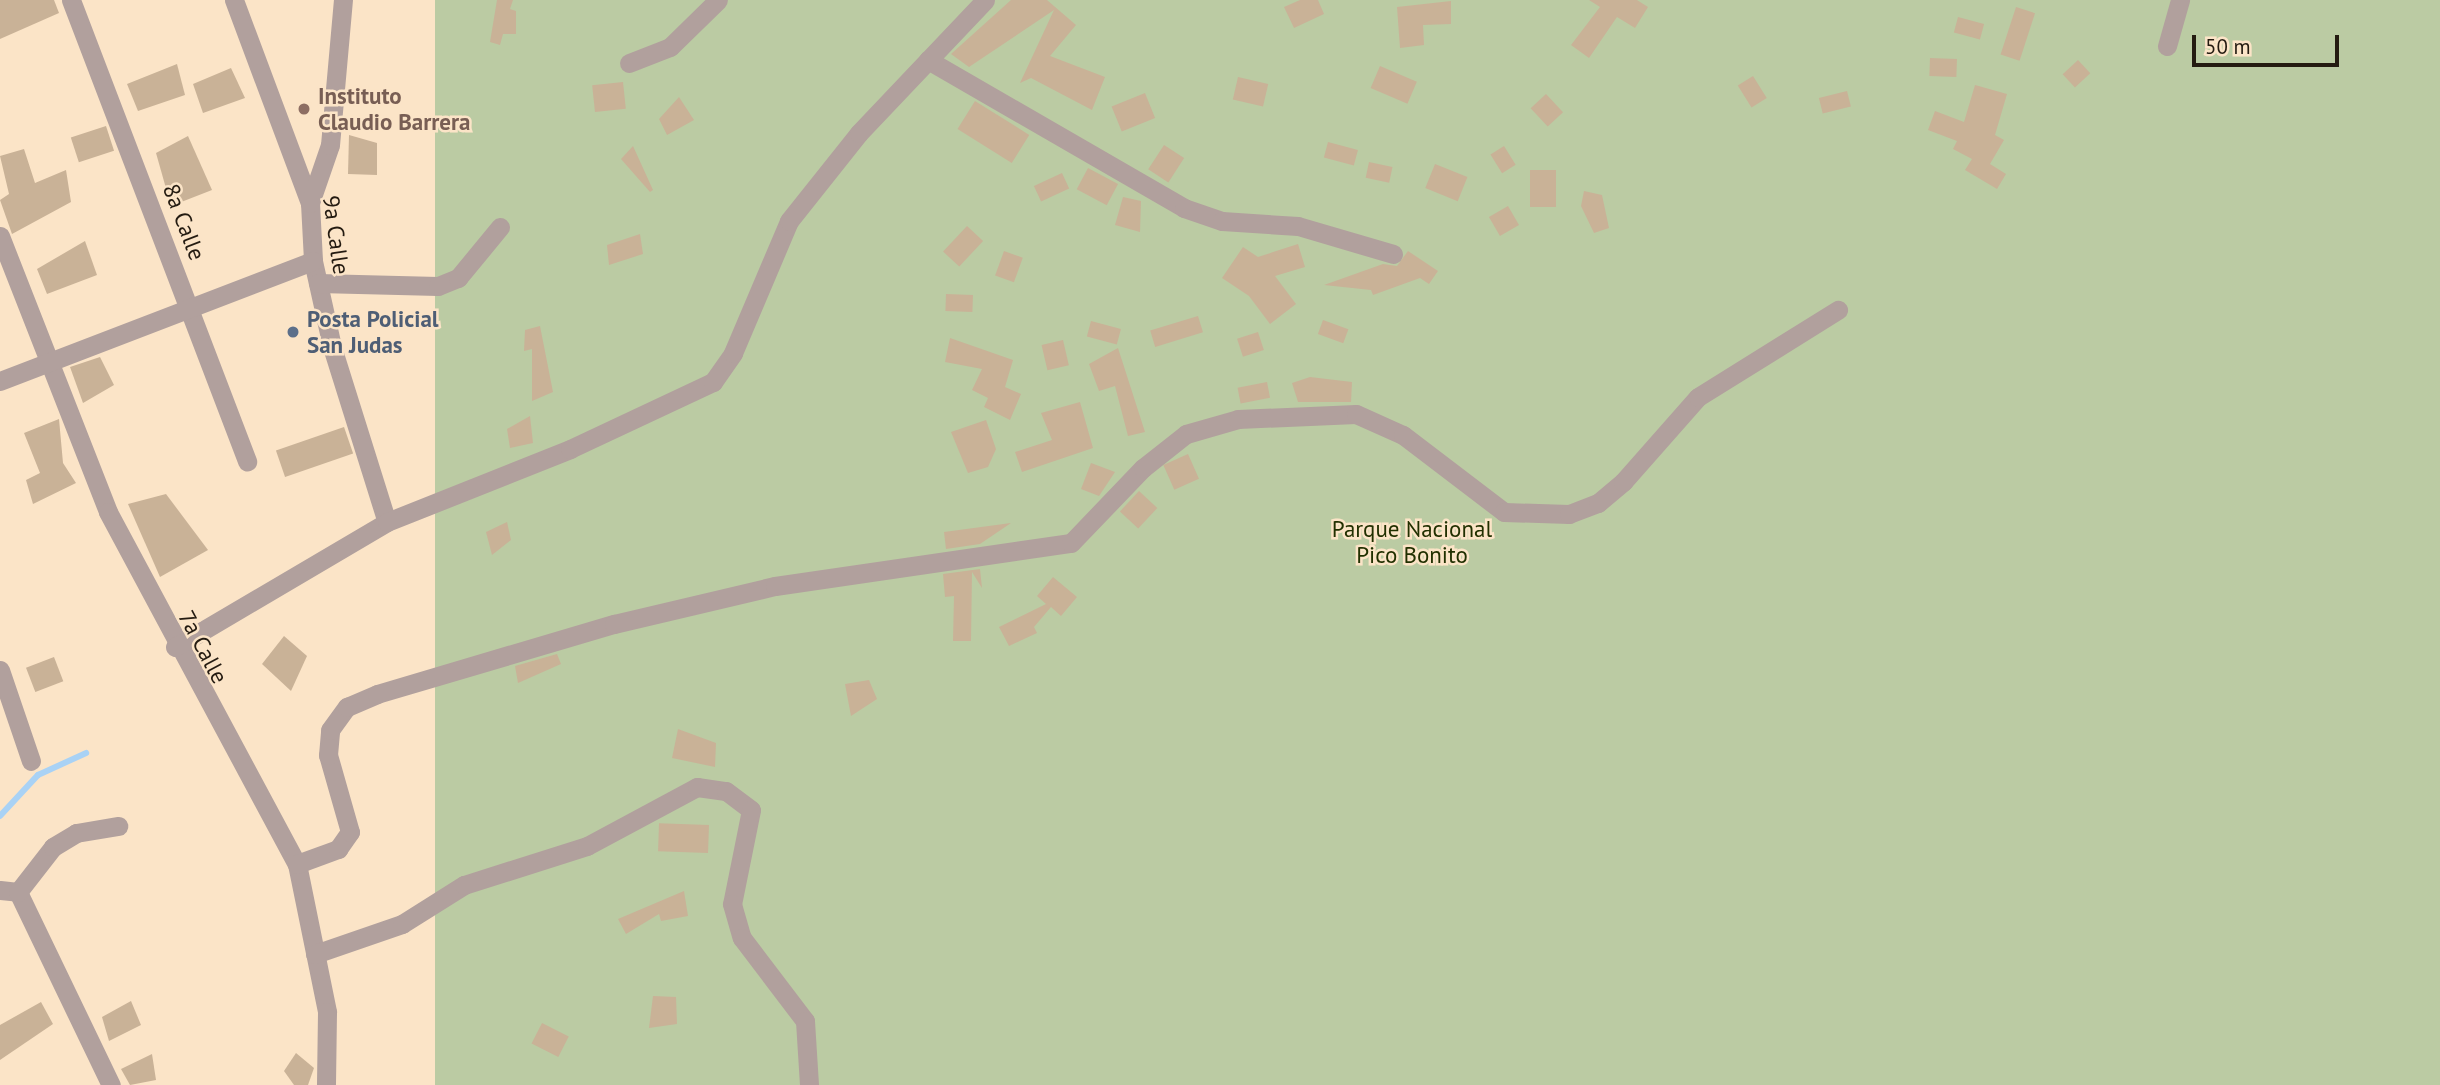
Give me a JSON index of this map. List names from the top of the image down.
{
  "streets": {
    "street": ["8a Calle", "9a Calle", "7a Calle"]
  },
  "parks": ["Parque Nacional Pico Bonito"],
  "places": ["Instituto Claudio Barrera", "Posta Policial San Judas"],
  "scale_bar": "50 m"
}
